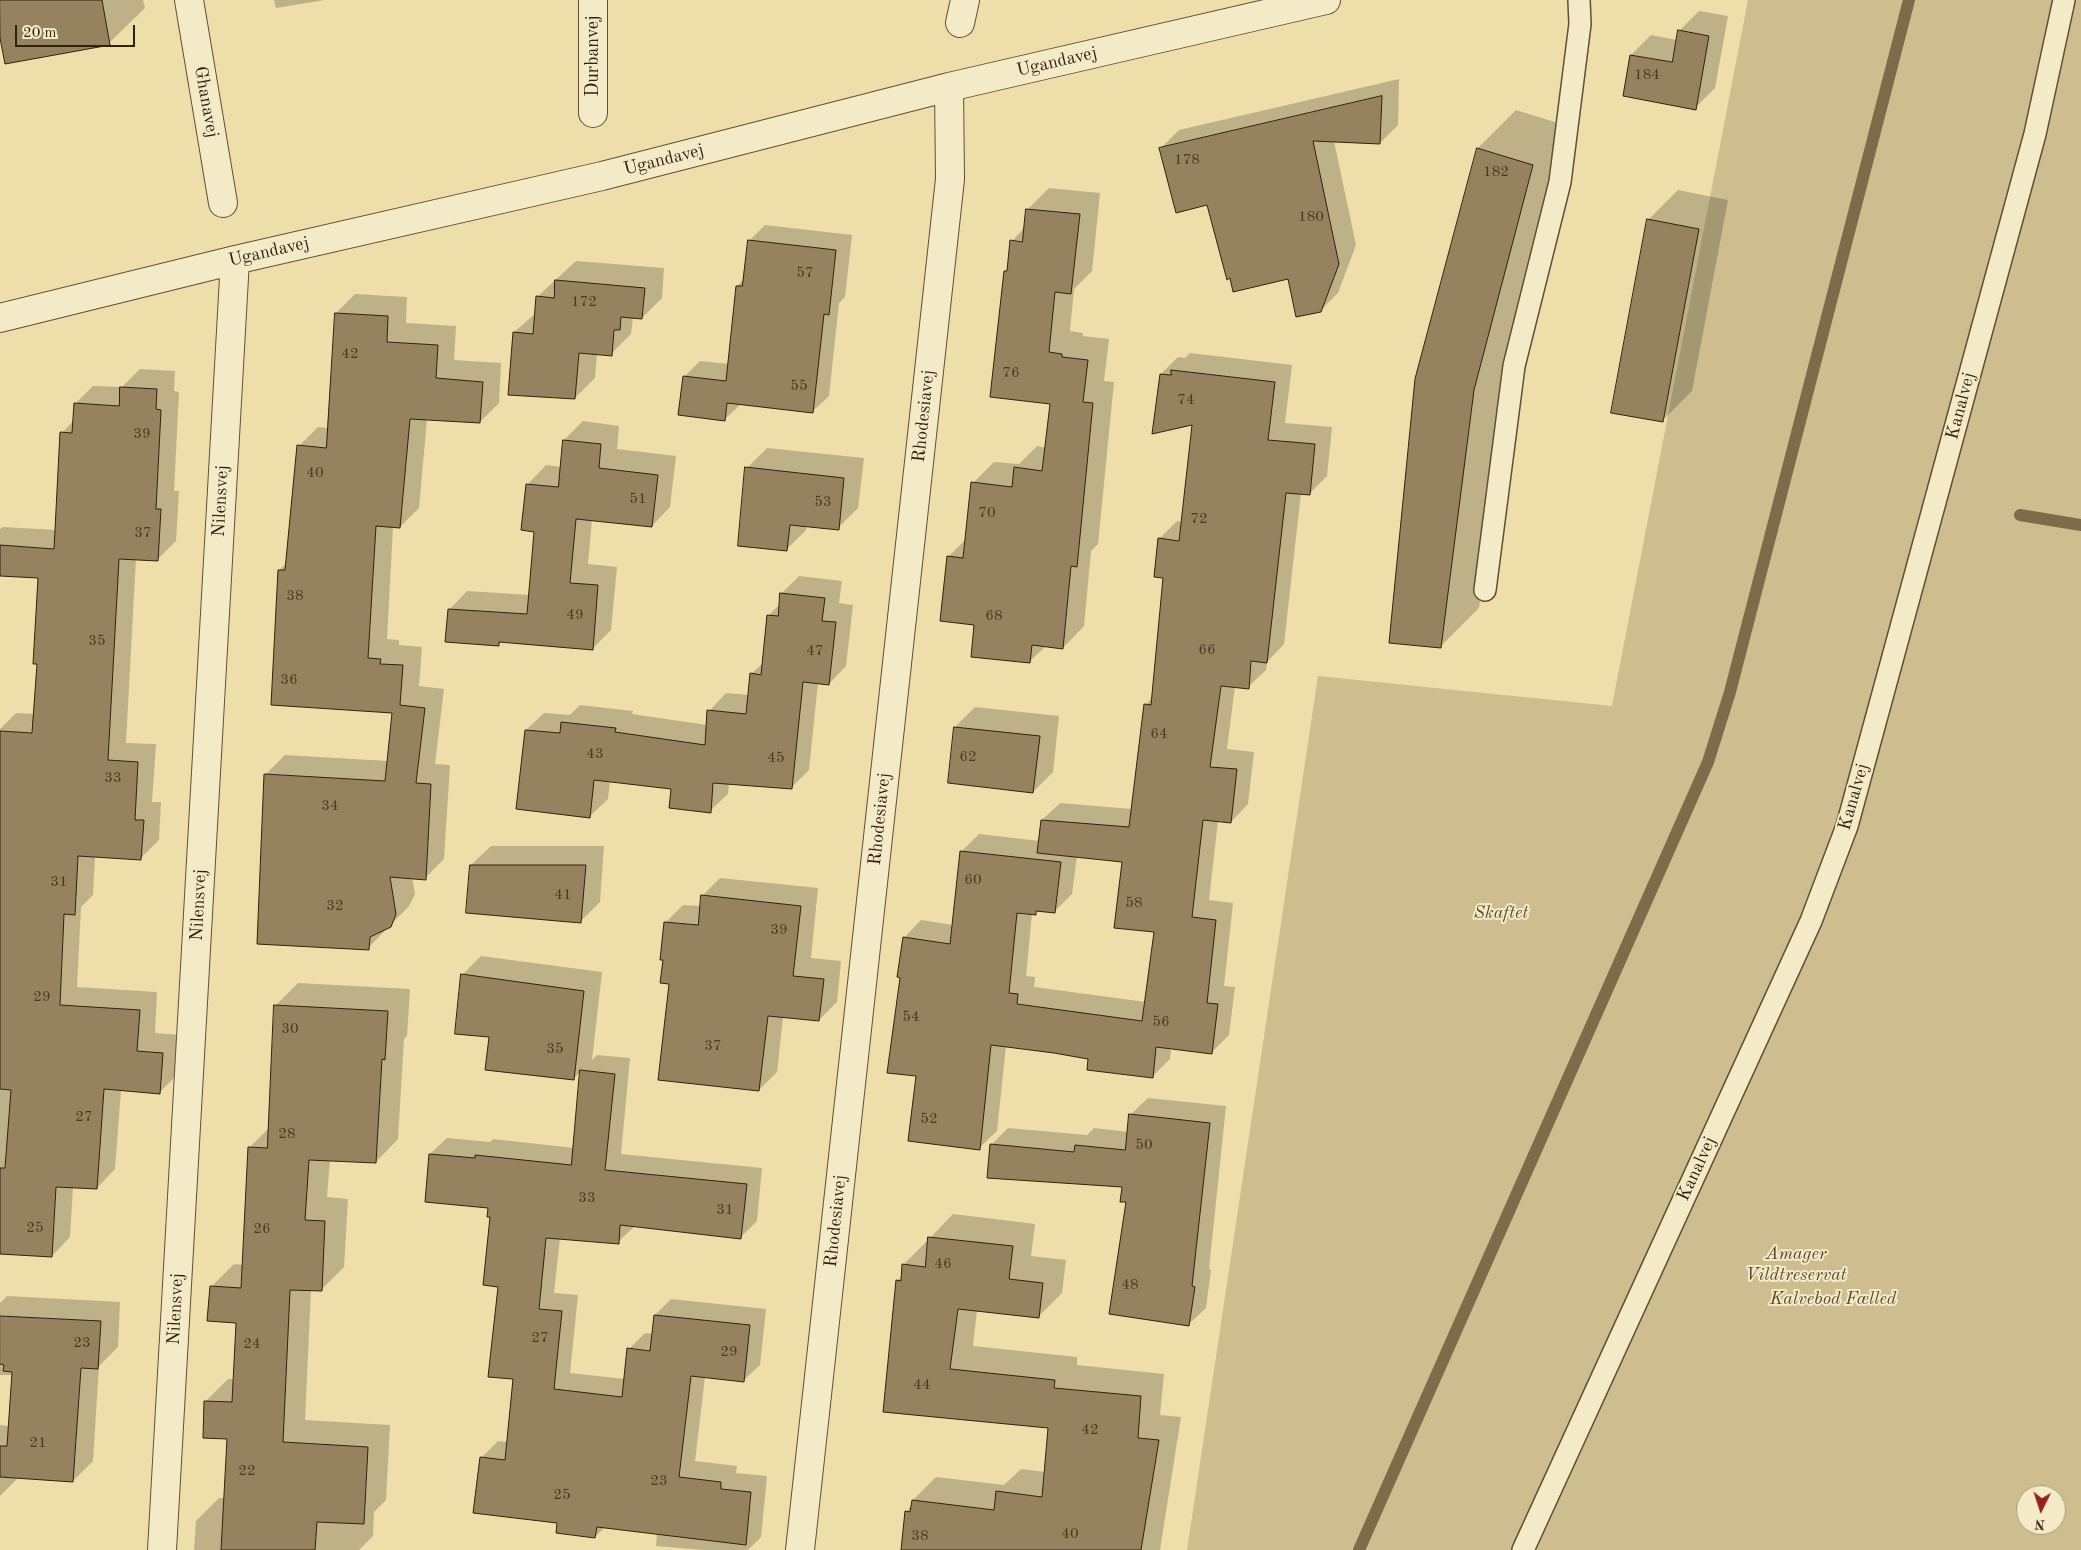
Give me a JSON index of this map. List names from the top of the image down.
{
  "streets": {
    "street": [
      "Durbanvej",
      "Ugandavej",
      "Ghanavej",
      "Rhodesiavej",
      "Nilensvej"
    ],
    "lane": ["Kanalvej"]
  },
  "crossings": [
    ["Ugandavej", "Rhodesiavej"],
    ["Ugandavej", "Nilensvej"]
  ],
  "parks": ["Skaftet", "Amager Vildtreservat", "Kalvebod Fælled"],
  "house_numbers": [
    "184",
    "178",
    "182",
    "180",
    "57",
    "172",
    "42",
    "76",
    "55",
    "74",
    "39",
    "40",
    "51",
    "53",
    "70",
    "72",
    "37",
    "38",
    "49",
    "68",
    "35",
    "66",
    "47",
    "36",
    "64",
    "43",
    "62",
    "45",
    "33",
    "34",
    "60",
    "31",
    "41",
    "58",
    "32",
    "39",
    "29",
    "54",
    "56",
    "30",
    "37",
    "35",
    "27",
    "52",
    "28",
    "50",
    "33",
    "31",
    "25",
    "26",
    "46",
    "48",
    "27",
    "23",
    "24",
    "29",
    "44",
    "42",
    "21",
    "22",
    "23",
    "25",
    "40",
    "38"
  ],
  "scale_bar": "20 m",
  "north": "bottom"
}
